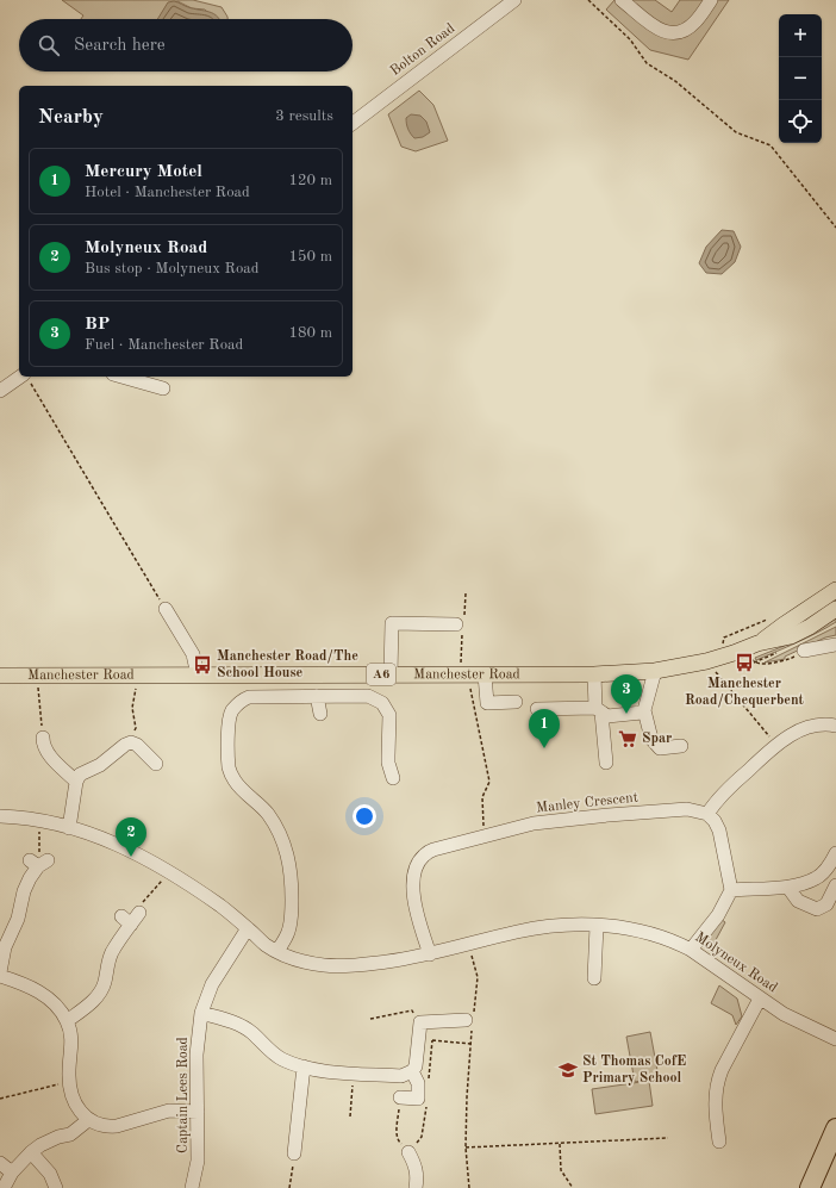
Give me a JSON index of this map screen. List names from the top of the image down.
{
  "streets": {
    "main road": ["A6", "Manchester Road"],
    "street": [
      "Bolton Road",
      "Manley Crescent",
      "Molyneux Road",
      "Captain Lees Road"
    ]
  },
  "crossings": [
    ["Manley Crescent", "Molyneux Road"],
    ["Molyneux Road", "Captain Lees Road"]
  ],
  "places": {
    "bus stop": ["Manchester Road/Chequerbent", "Manchester Road/The School House"],
    "supermarket": ["Spar"],
    "school or university": ["St Thomas CofE Primary School"]
  },
  "page": {
    "map_buttons": ["+", "−"],
    "search": "Search here",
    "heading": ["Nearby", "3 results"],
    "list": [
      {
        "mark": "1",
        "name": "Mercury Motel",
        "note": "Hotel · Manchester Road",
        "value": "120 m"
      },
      {
        "mark": "2",
        "name": "Molyneux Road",
        "note": "Bus stop · Molyneux Road",
        "value": "150 m"
      },
      {
        "mark": "3",
        "name": "BP",
        "note": "Fuel · Manchester Road",
        "value": "180 m"
      }
    ],
    "pins": ["3", "1", "2"]
  }
}
